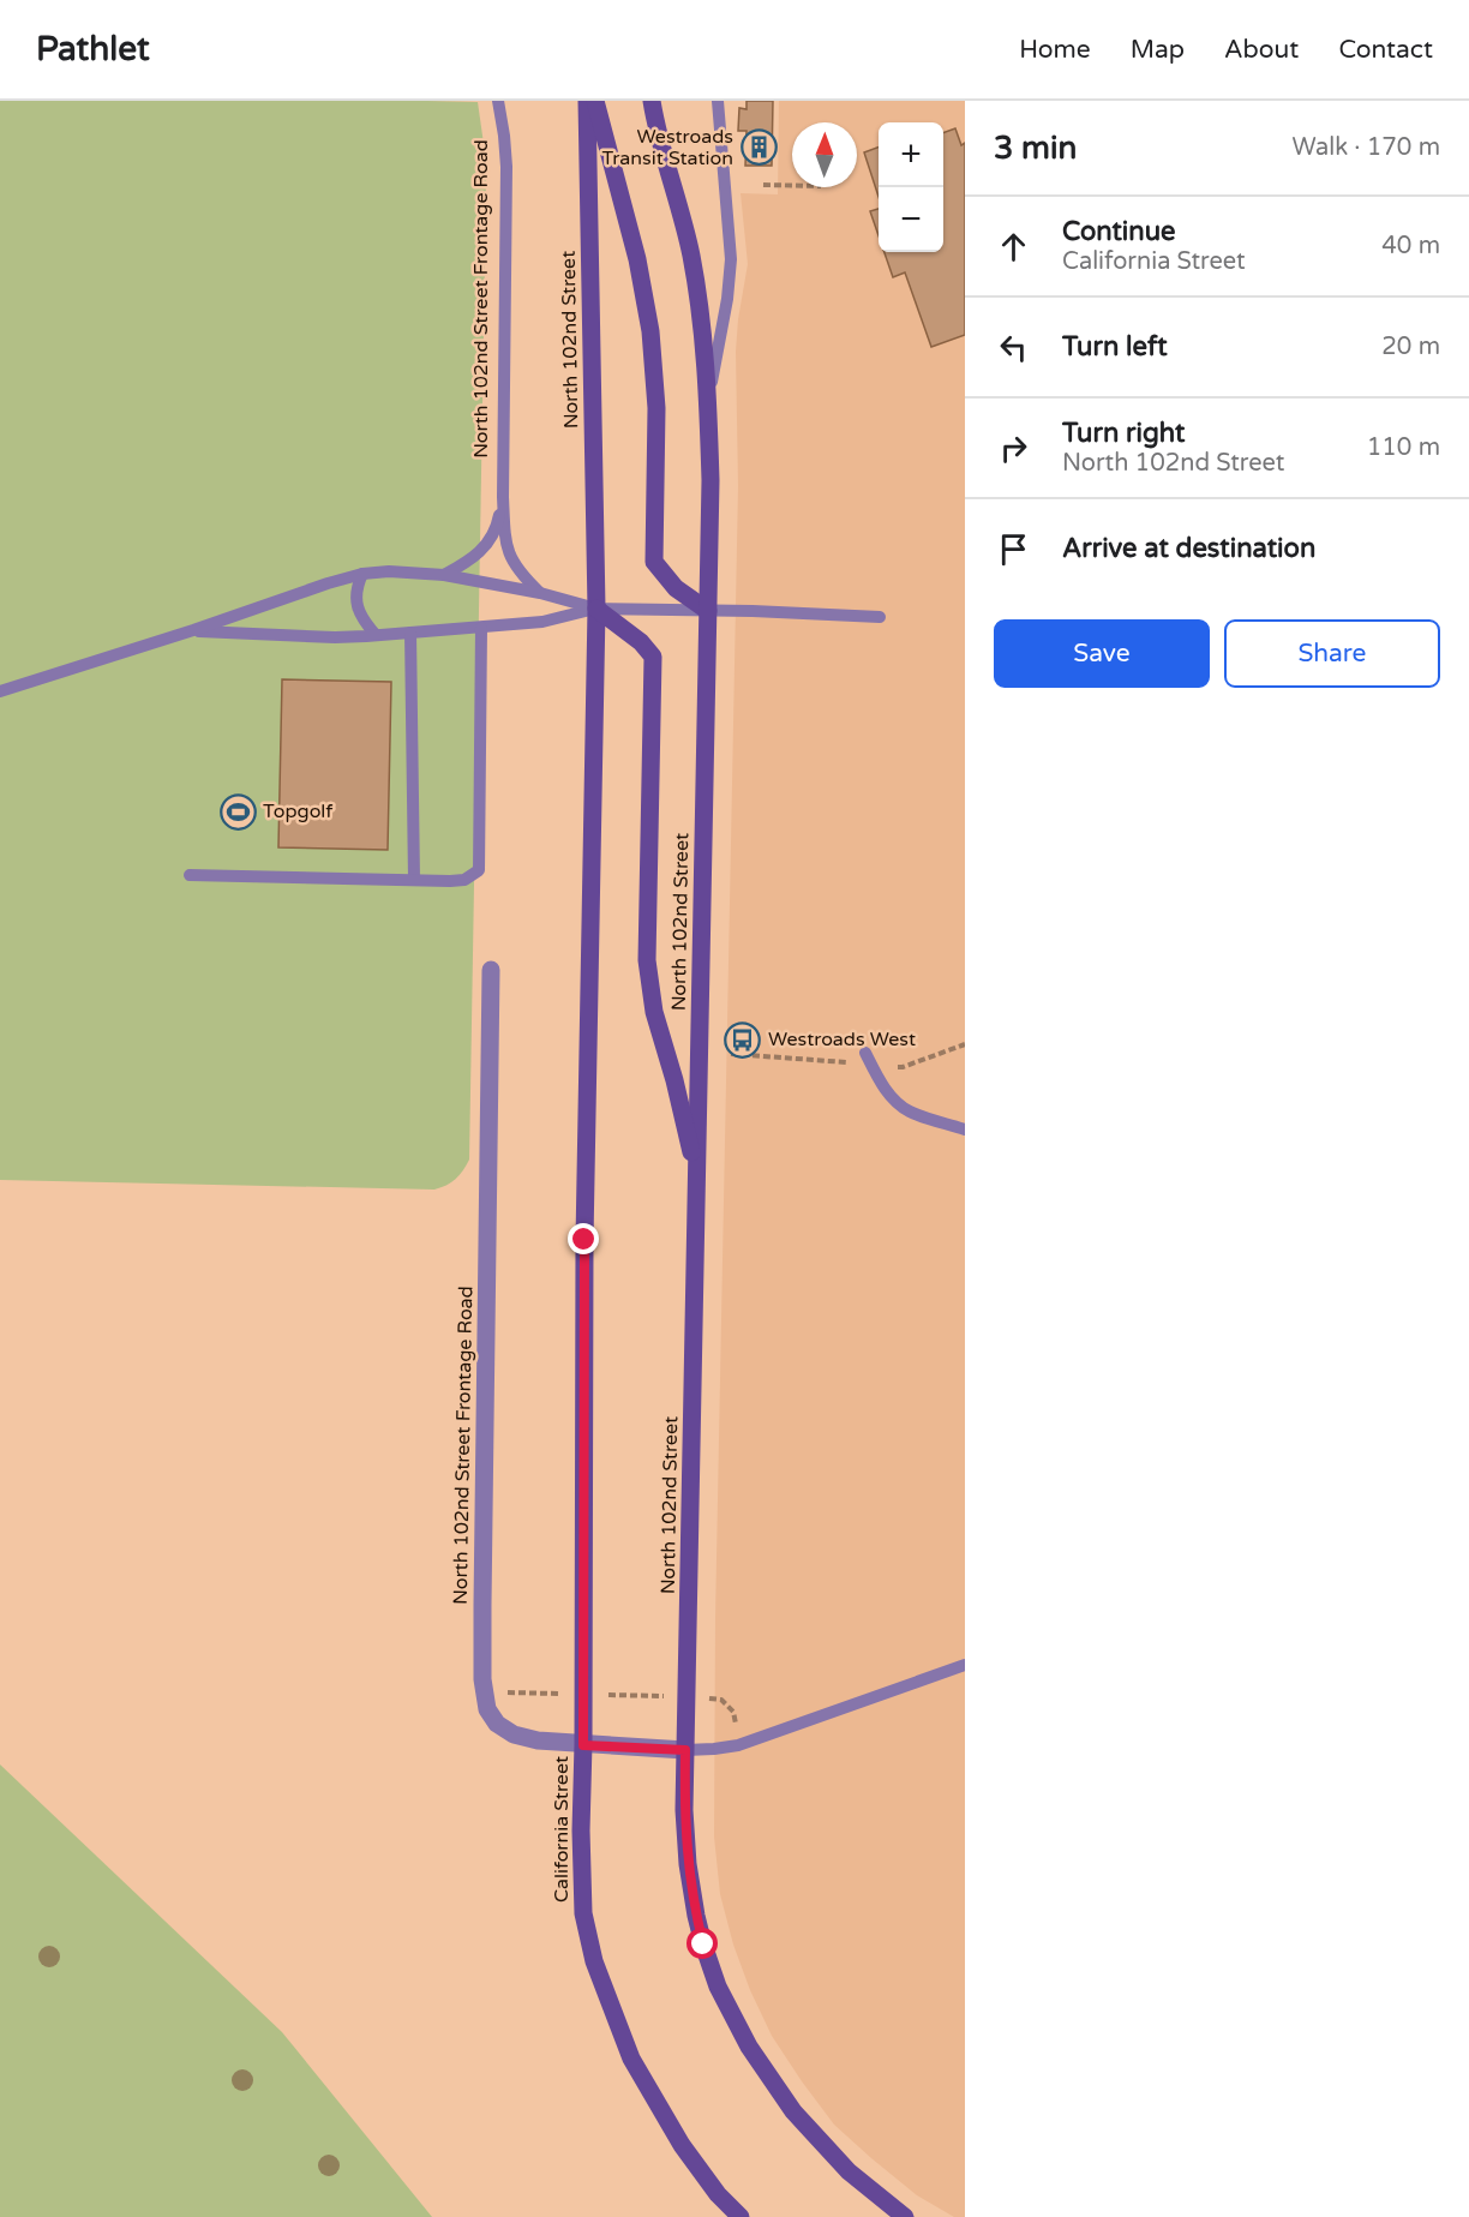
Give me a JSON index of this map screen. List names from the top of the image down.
{
  "streets": {
    "main road": ["North 102nd Street", "California Street"],
    "street": ["North 102nd Street Frontage Road"]
  },
  "crossings": [
    ["North 102nd Street Frontage Road", "North 102nd Street"],
    ["North 102nd Street Frontage Road", "California Street"],
    ["North 102nd Street", "California Street"]
  ],
  "places": {
    "building": ["Westroads Transit Station"],
    "sports": ["Topgolf"],
    "bus stop": ["Westroads West"]
  },
  "north": "top",
  "page": {
    "header": "Pathlet",
    "nav": [
      "Home",
      "Map",
      "About",
      "Contact"
    ],
    "heading": ["3 min", "Walk · 170 m"],
    "map_buttons": ["+", "−"],
    "list": [
      ["Continue", "California Street", "40 m"],
      ["Turn left", "20 m"],
      ["Turn right", "North 102nd Street", "110 m"],
      "Arrive at destination"
    ],
    "buttons": ["Save", "Share"]
  }
}
